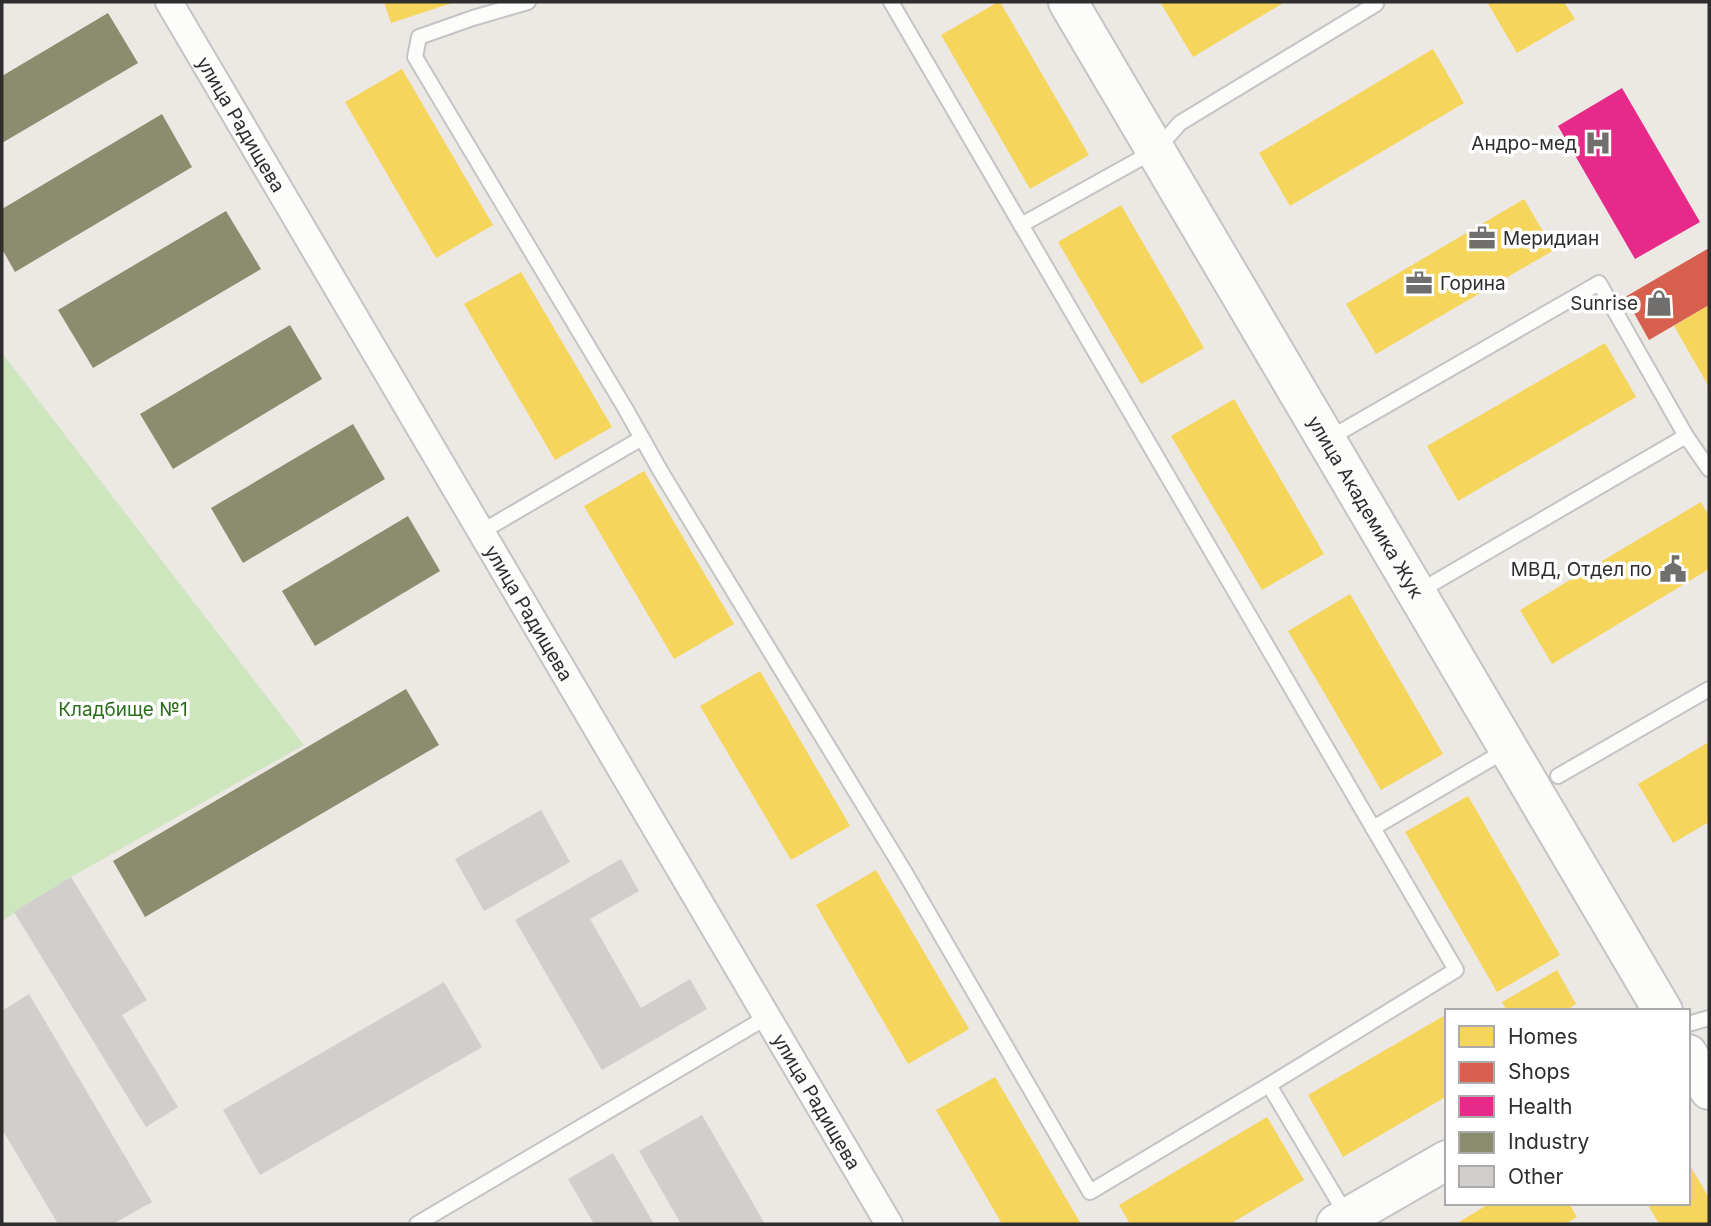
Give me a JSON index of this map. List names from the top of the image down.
{
  "streets": {
    "street": ["улица Радищева", "улица Академика Жук"]
  },
  "parks": ["Кладбище №1"],
  "places": {
    "hospital": ["Андро-мед"],
    "office": ["Меридиан", "Горина"],
    "shop": ["Sunrise"],
    "public building": ["МВД, Отдел по"]
  },
  "legend": [
    "Homes",
    "Shops",
    "Health",
    "Industry",
    "Other"
  ]
}
